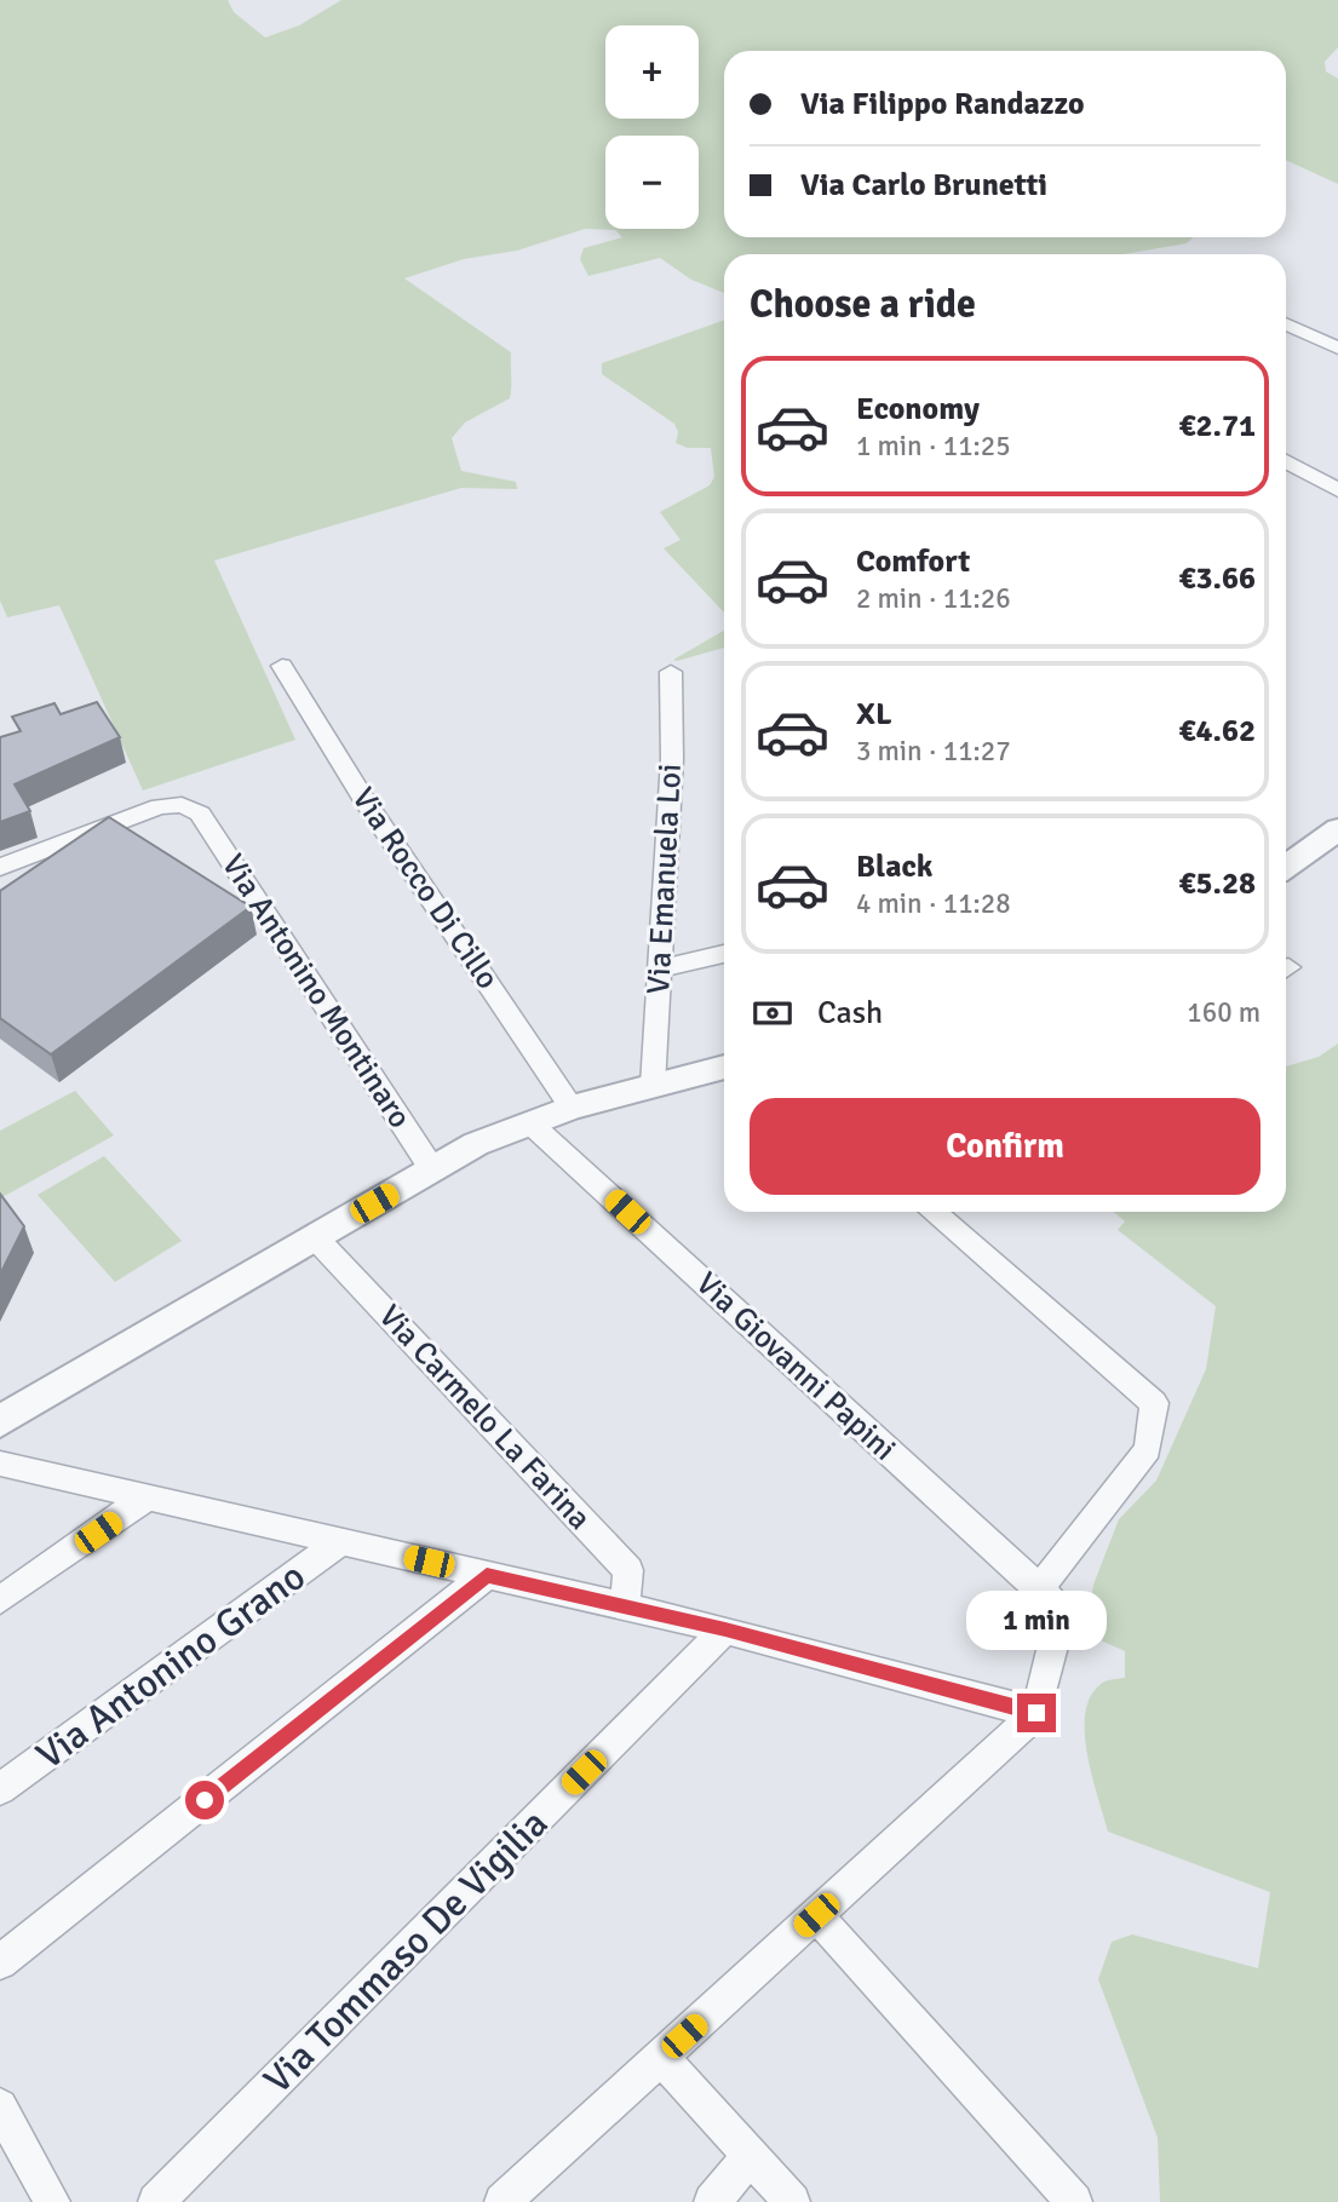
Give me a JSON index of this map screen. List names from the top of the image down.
{
  "streets": {
    "street": [
      "Via Emanuela Loi",
      "Via Rocco Di Cillo",
      "Via Antonino Montinaro",
      "Via Giovanni Papini",
      "Via Carmelo La Farina",
      "Via Antonino Grano",
      "Via Tommaso De Vigilia"
    ]
  },
  "page": {
    "map_buttons": ["+", "−"],
    "banner": ["Via Filippo Randazzo", "Via Carlo Brunetti"],
    "heading": "Choose a ride",
    "list": [
      {
        "name": "Economy",
        "note": "1 min · 11:25",
        "value": "€2.71"
      },
      {
        "name": "Comfort",
        "note": "2 min · 11:26",
        "value": "€3.66"
      },
      {
        "name": "XL",
        "note": "3 min · 11:27",
        "value": "€4.62"
      },
      {
        "name": "Black",
        "note": "4 min · 11:28",
        "value": "€5.28"
      }
    ],
    "pay": ["Cash", "160 m"],
    "buttons": "Confirm",
    "bubble": "1 min"
  }
}
